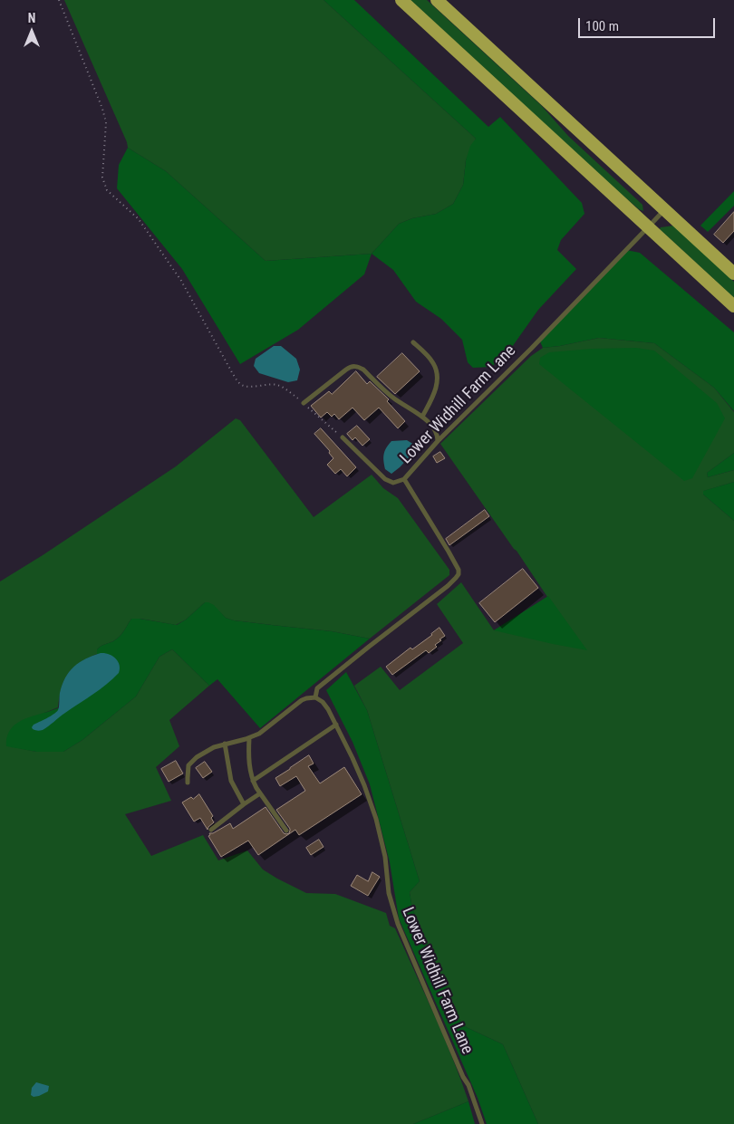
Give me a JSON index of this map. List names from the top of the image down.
{
  "streets": {
    "lane": ["Lower Widhill Farm Lane"]
  },
  "scale_bar": "100 m",
  "north": "top"
}
